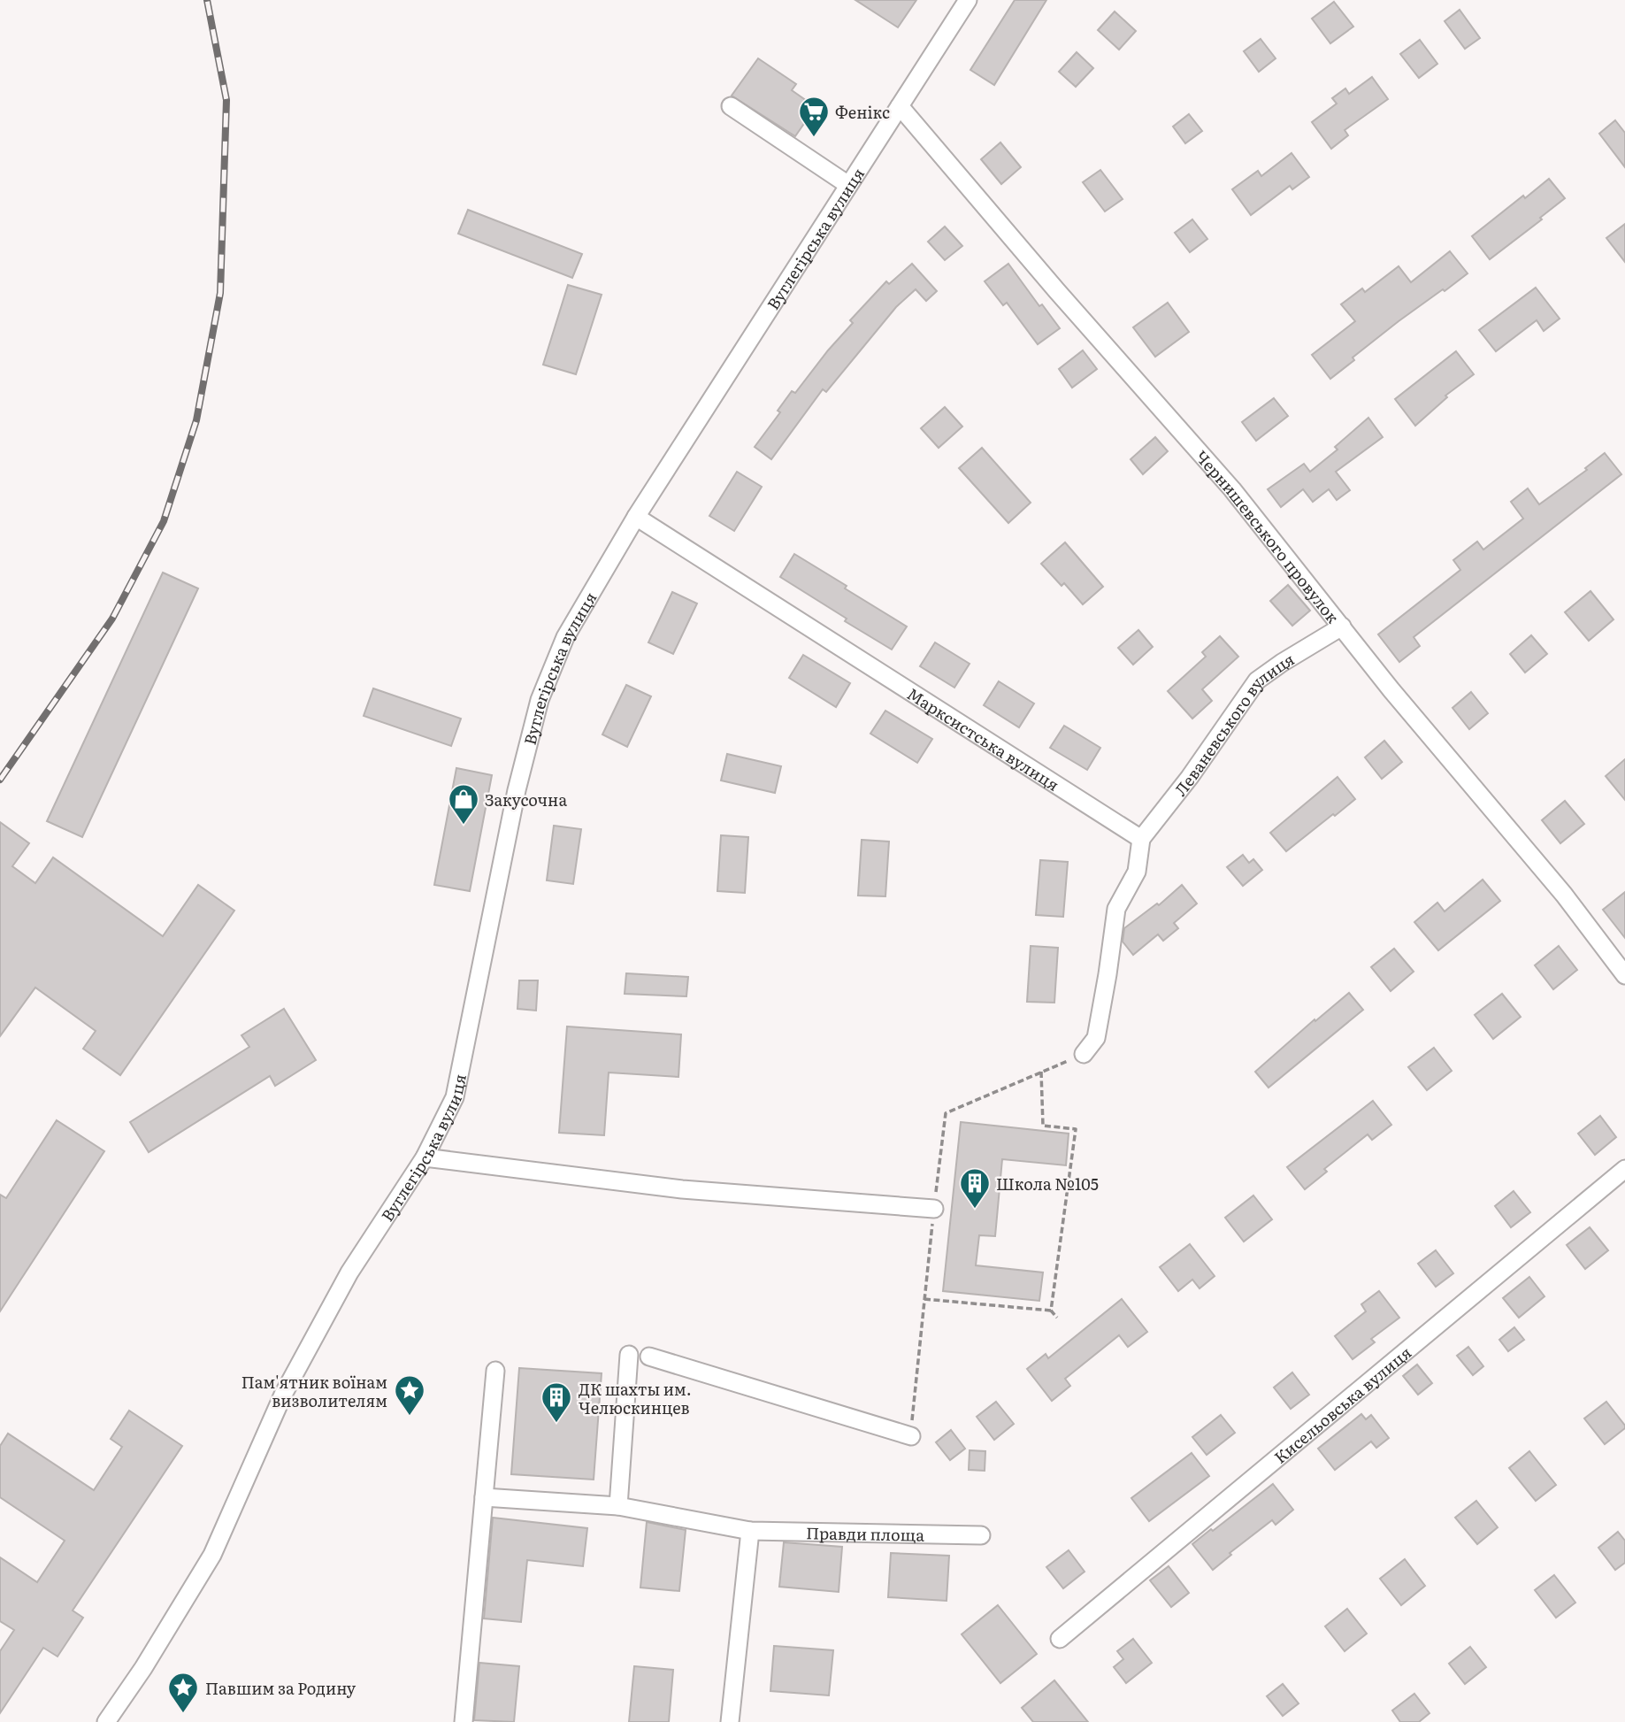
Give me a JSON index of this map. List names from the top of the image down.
{
  "streets": {
    "street": [
      "Вуглегірська вулиця",
      "Чернишевського провулок",
      "Леваневського вулиця",
      "Марксистська вулиця",
      "Кисельовська вулиця",
      "Правди площа"
    ]
  },
  "crossings": [
    ["Вуглегірська вулиця", "Чернишевського провулок"],
    ["Вуглегірська вулиця", "Марксистська вулиця"],
    ["Чернишевського провулок", "Леваневського вулиця"],
    ["Леваневського вулиця", "Марксистська вулиця"]
  ],
  "places": {
    "supermarket": ["Фенікс"],
    "shop": ["Закусочна"],
    "building": ["Школа №105", "ДК шахты им. Челюскинцев"],
    "place": ["Пам'ятник воїнам визволителям", "Павшим за Родину"]
  }
}
